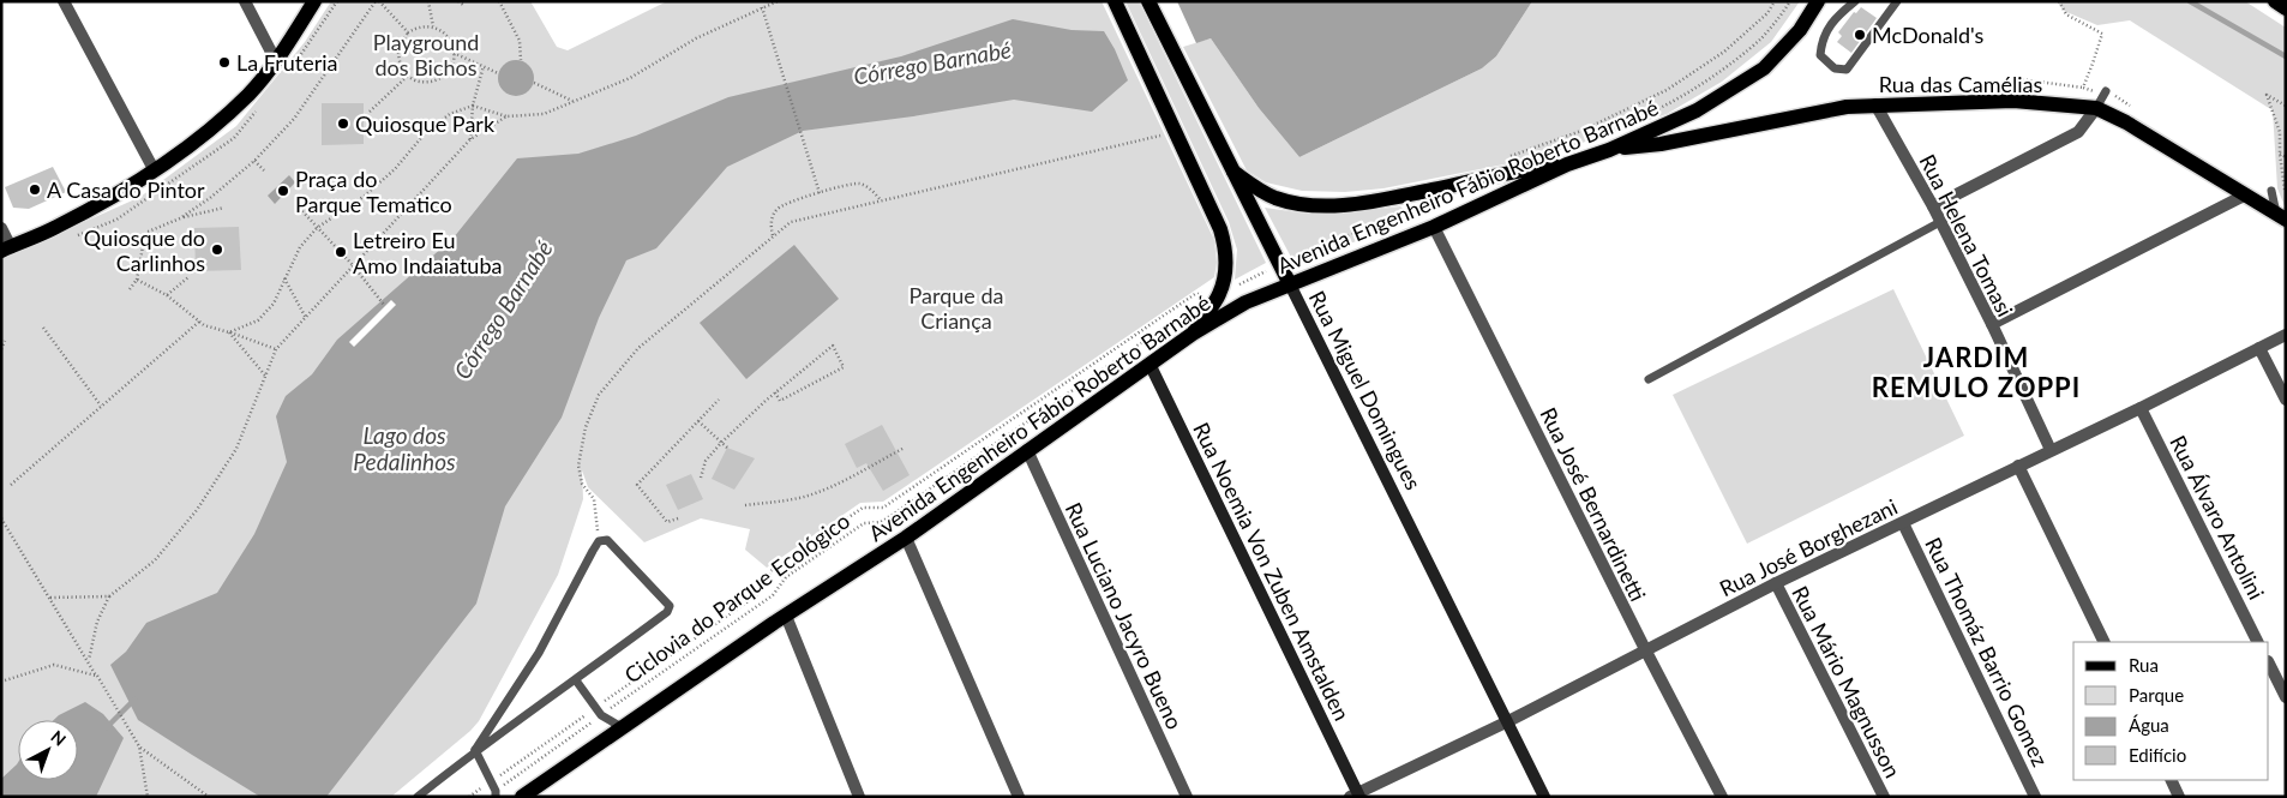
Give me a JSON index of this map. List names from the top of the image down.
{
  "streets": {
    "main road": [
      "Rua das Camélias",
      "Avenida Engenheiro Fábio Roberto Barnabé",
      "Rua Miguel Domingues",
      "Rua Noemia Von Zuben Amstalden"
    ],
    "street": [
      "Rua Helena Tomasi",
      "Rua José Bernardinetti",
      "Rua Álvaro Antolini",
      "Rua José Borghezani",
      "Rua Luciano Jacyro Bueno",
      "Rua Thomáz Barrio Gomez",
      "Rua Mário Magnusson"
    ],
    "path": ["Ciclovia do Parque Ecológico"]
  },
  "crossings": [
    ["Rua das Camélias", "Avenida Engenheiro Fábio Roberto Barnabé"],
    ["Rua das Camélias", "Rua Helena Tomasi"],
    ["Avenida Engenheiro Fábio Roberto Barnabé", "Rua Miguel Domingues"],
    ["Avenida Engenheiro Fábio Roberto Barnabé", "Rua José Bernardinetti"],
    ["Avenida Engenheiro Fábio Roberto Barnabé", "Rua Noemia Von Zuben Amstalden"],
    ["Avenida Engenheiro Fábio Roberto Barnabé", "Rua Luciano Jacyro Bueno"],
    ["Rua Helena Tomasi", "Rua José Borghezani"],
    ["Rua Miguel Domingues", "Rua José Borghezani"],
    ["Rua José Bernardinetti", "Rua José Borghezani"],
    ["Rua Álvaro Antolini", "Rua José Borghezani"],
    ["Rua José Borghezani", "Rua Noemia Von Zuben Amstalden"],
    ["Rua José Borghezani", "Rua Thomáz Barrio Gomez"],
    ["Rua José Borghezani", "Rua Mário Magnusson"]
  ],
  "districts": ["JARDIM REMULO ZOPPI"],
  "water": ["Córrego Barnabé", "Lago dos Pedalinhos"],
  "parks": ["Playground dos Bichos", "Parque da Criança"],
  "places": [
    "McDonald's",
    "La Fruteria",
    "Quiosque Park",
    "A Casa do Pintor",
    "Praça do Parque Tematico",
    "Quiosque do Carlinhos",
    "Letreiro Eu Amo Indaiatuba"
  ],
  "legend": [
    "Rua",
    "Parque",
    "Água",
    "Edifício"
  ],
  "north": "top right"
}
